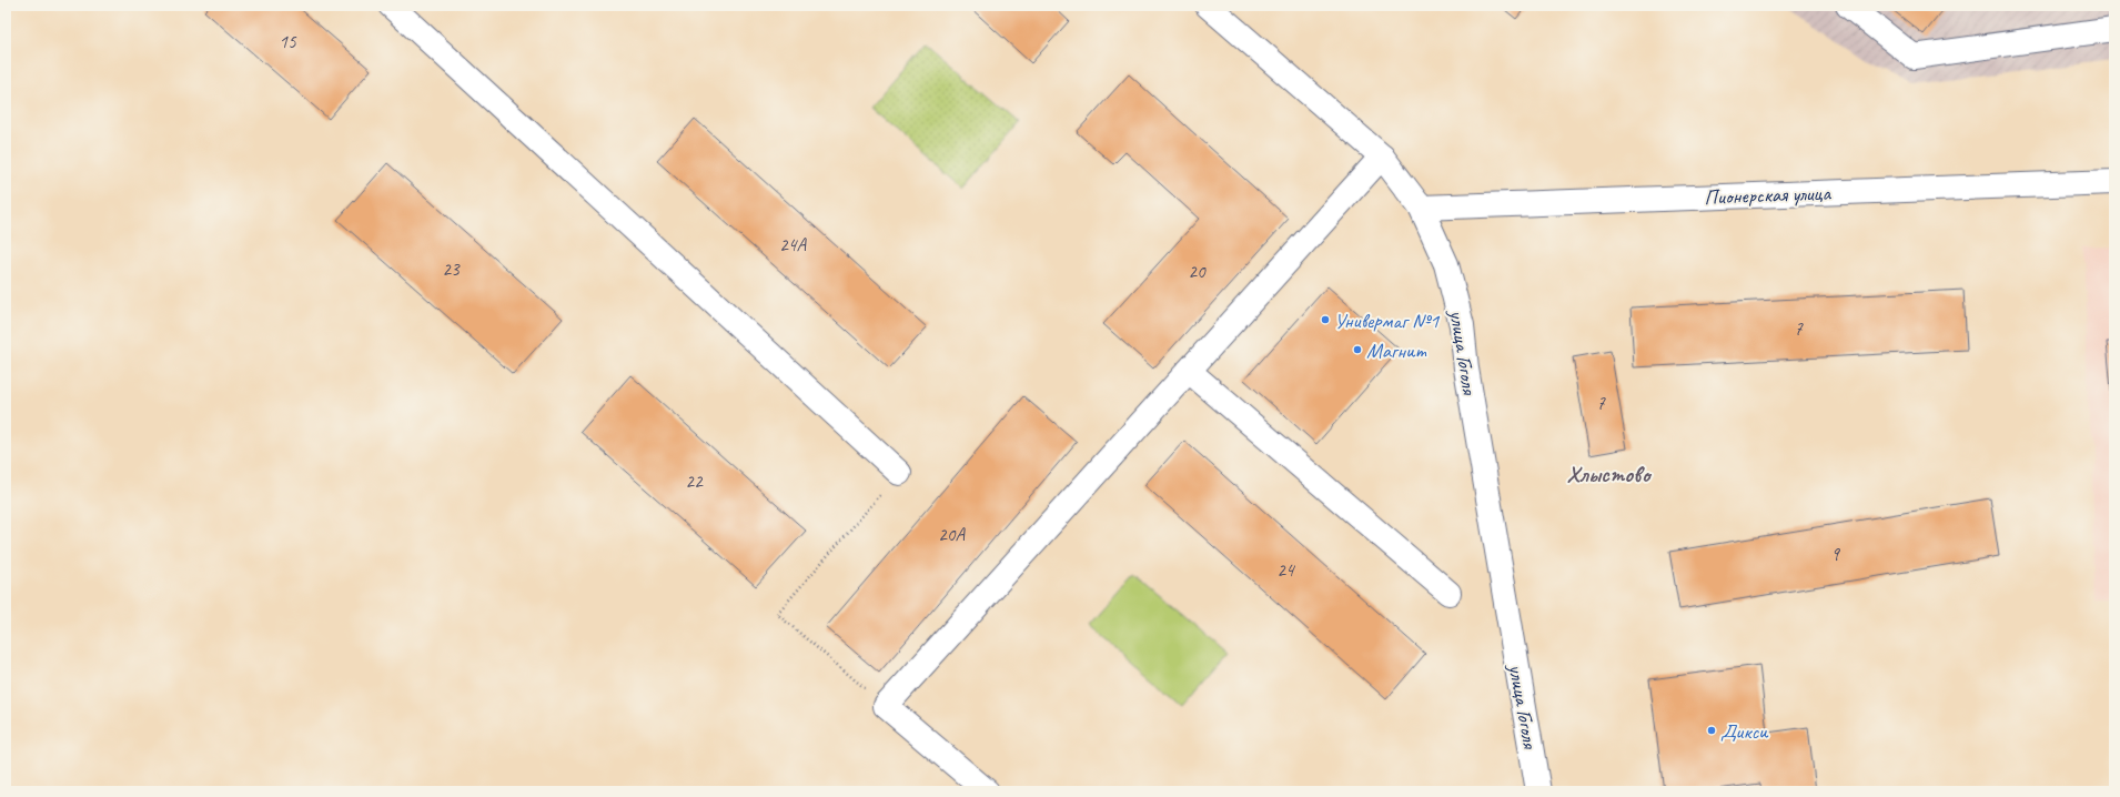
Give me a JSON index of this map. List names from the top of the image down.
{
  "streets": {
    "street": ["Пионерская улица", "улица Гоголя"]
  },
  "crossings": [
    ["Пионерская улица", "улица Гоголя"]
  ],
  "districts": ["Хлыстово"],
  "places": ["Универмаг №1", "Магнит", "Дикси"],
  "house_numbers": [
    "15",
    "24А",
    "23",
    "20",
    "7",
    "7",
    "22",
    "20А",
    "9",
    "24"
  ]
}
